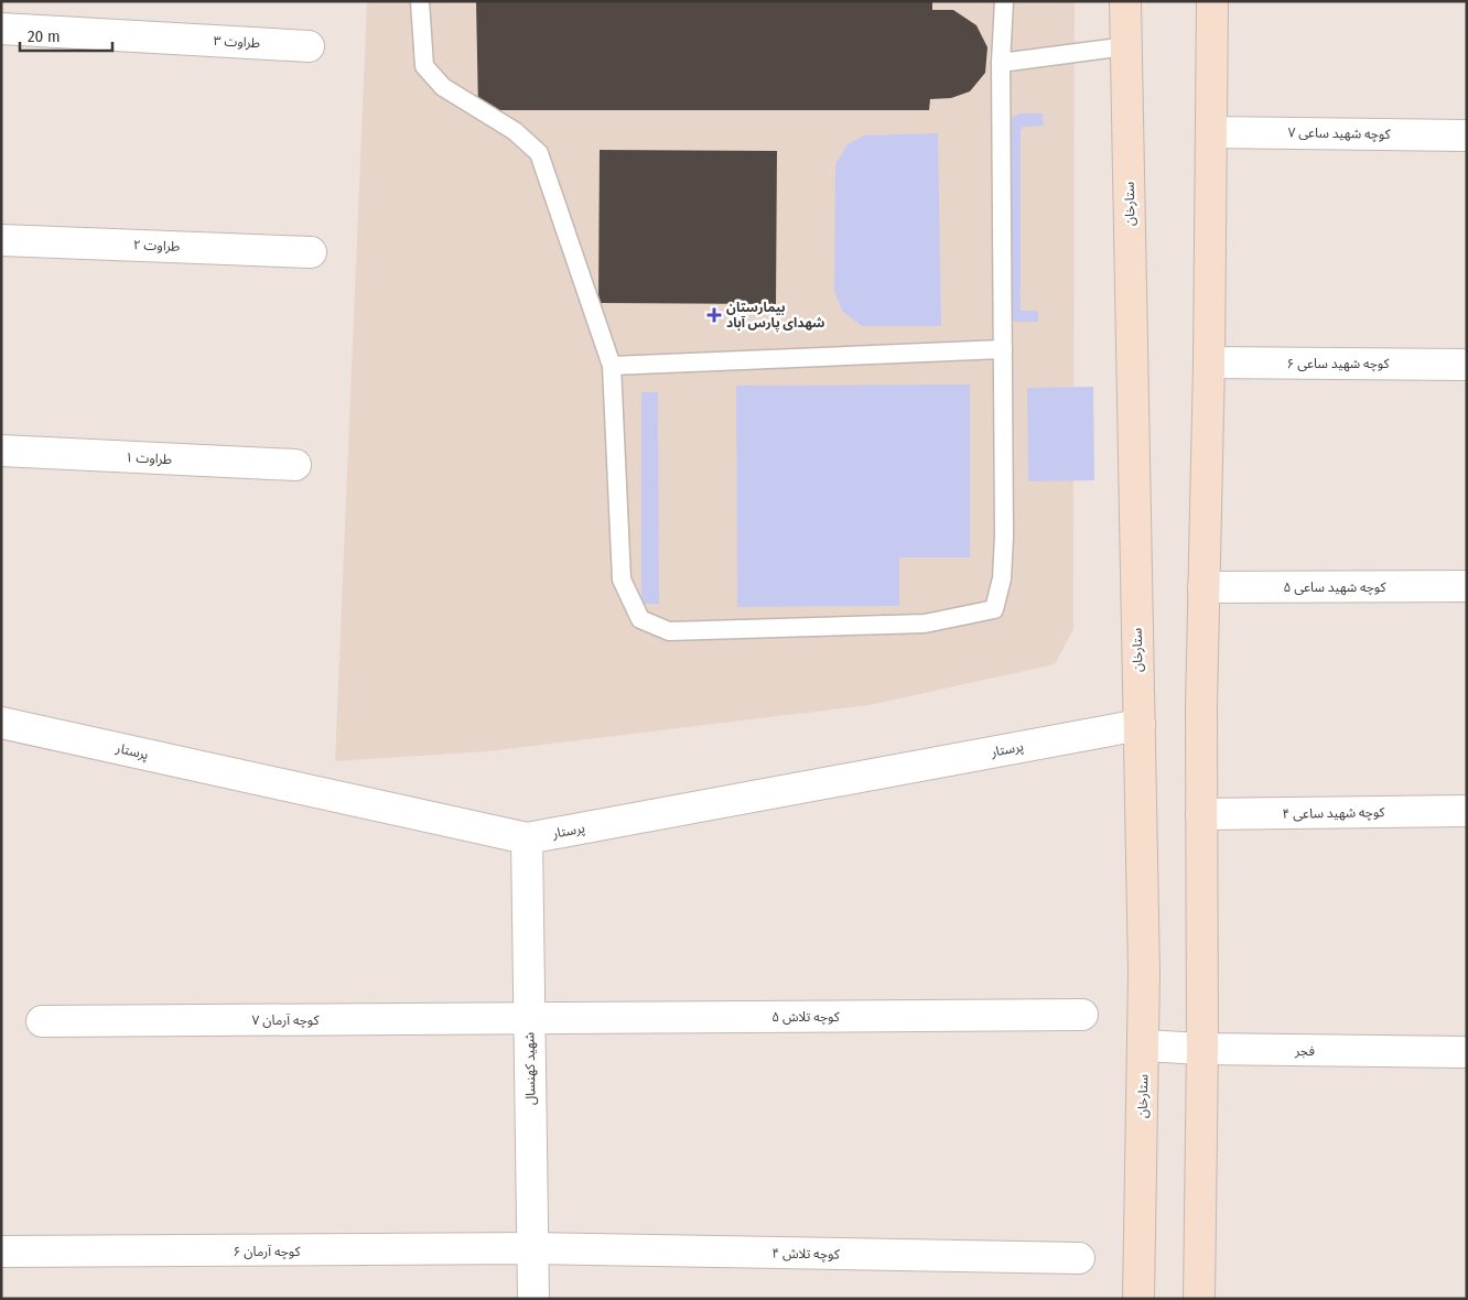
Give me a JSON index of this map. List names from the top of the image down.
{
  "streets": {
    "main road": ["ستارخان"],
    "street": [
      "طراوت ۳",
      "کوچه شهید ساعی ۷",
      "طراوت ۲",
      "کوچه شهید ساعی ۶",
      "طراوت ۱",
      "کوچه شهید ساعی ۵",
      "پرستار",
      "کوچه شهید ساعی ۴",
      "کوچه تلاش ۵",
      "کوچه آرمان ۷",
      "فجر",
      "شهید کهنسال",
      "کوچه آرمان ۶",
      "کوچه تلاش ۴"
    ]
  },
  "crossings": [
    ["ستارخان", "پرستار"],
    ["ستارخان", "فجر"],
    ["پرستار", "شهید کهنسال"],
    ["کوچه تلاش ۵", "کوچه آرمان ۷"],
    ["کوچه تلاش ۵", "شهید کهنسال"],
    ["کوچه آرمان ۷", "شهید کهنسال"],
    ["شهید کهنسال", "کوچه آرمان ۶"],
    ["شهید کهنسال", "کوچه تلاش ۴"],
    ["کوچه آرمان ۶", "کوچه تلاش ۴"]
  ],
  "places": {
    "health": ["بیمارستان شهدای پارس آباد"]
  },
  "scale_bar": "20 m"
}
